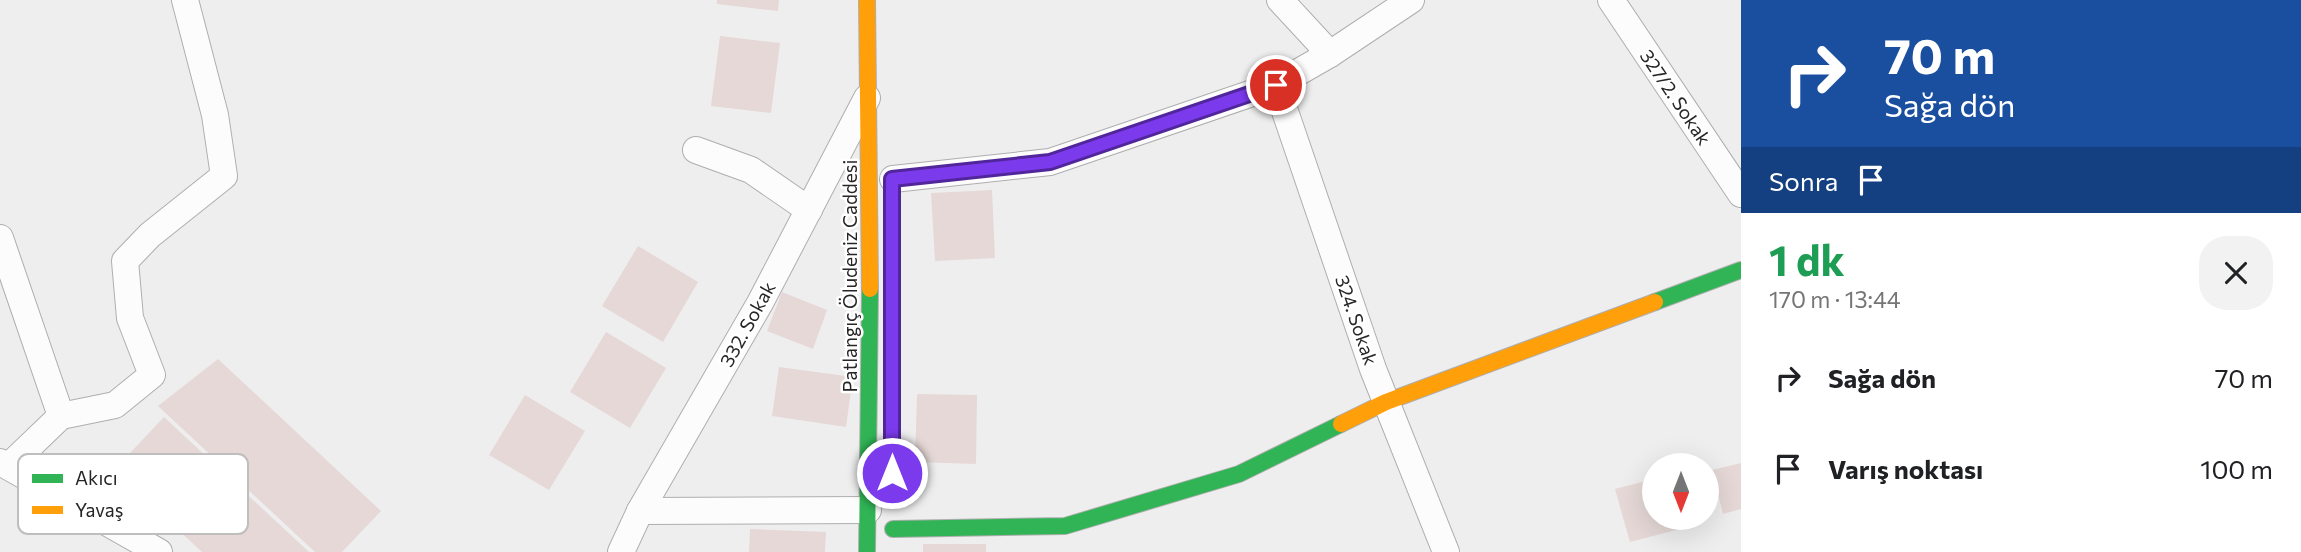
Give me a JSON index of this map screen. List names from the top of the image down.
{
  "streets": {
    "street": [
      "327/2. Sokak",
      "Patlangıç Öludeniz Caddesi",
      "324. Sokak",
      "332. Sokak"
    ]
  },
  "crossings": [
    ["Patlangıç Öludeniz Caddesi", "332. Sokak"]
  ],
  "legend": ["Akıcı", "Yavaş"],
  "north": "bottom",
  "page": {
    "turn": ["70 m", "Sağa dön"],
    "then": "Sonra",
    "heading": ["1 dk", "170 m · 13:44"],
    "list": [
      {
        "name": "Sağa dön",
        "value": "70 m"
      },
      {
        "name": "Varış noktası",
        "value": "100 m"
      }
    ]
  }
}
